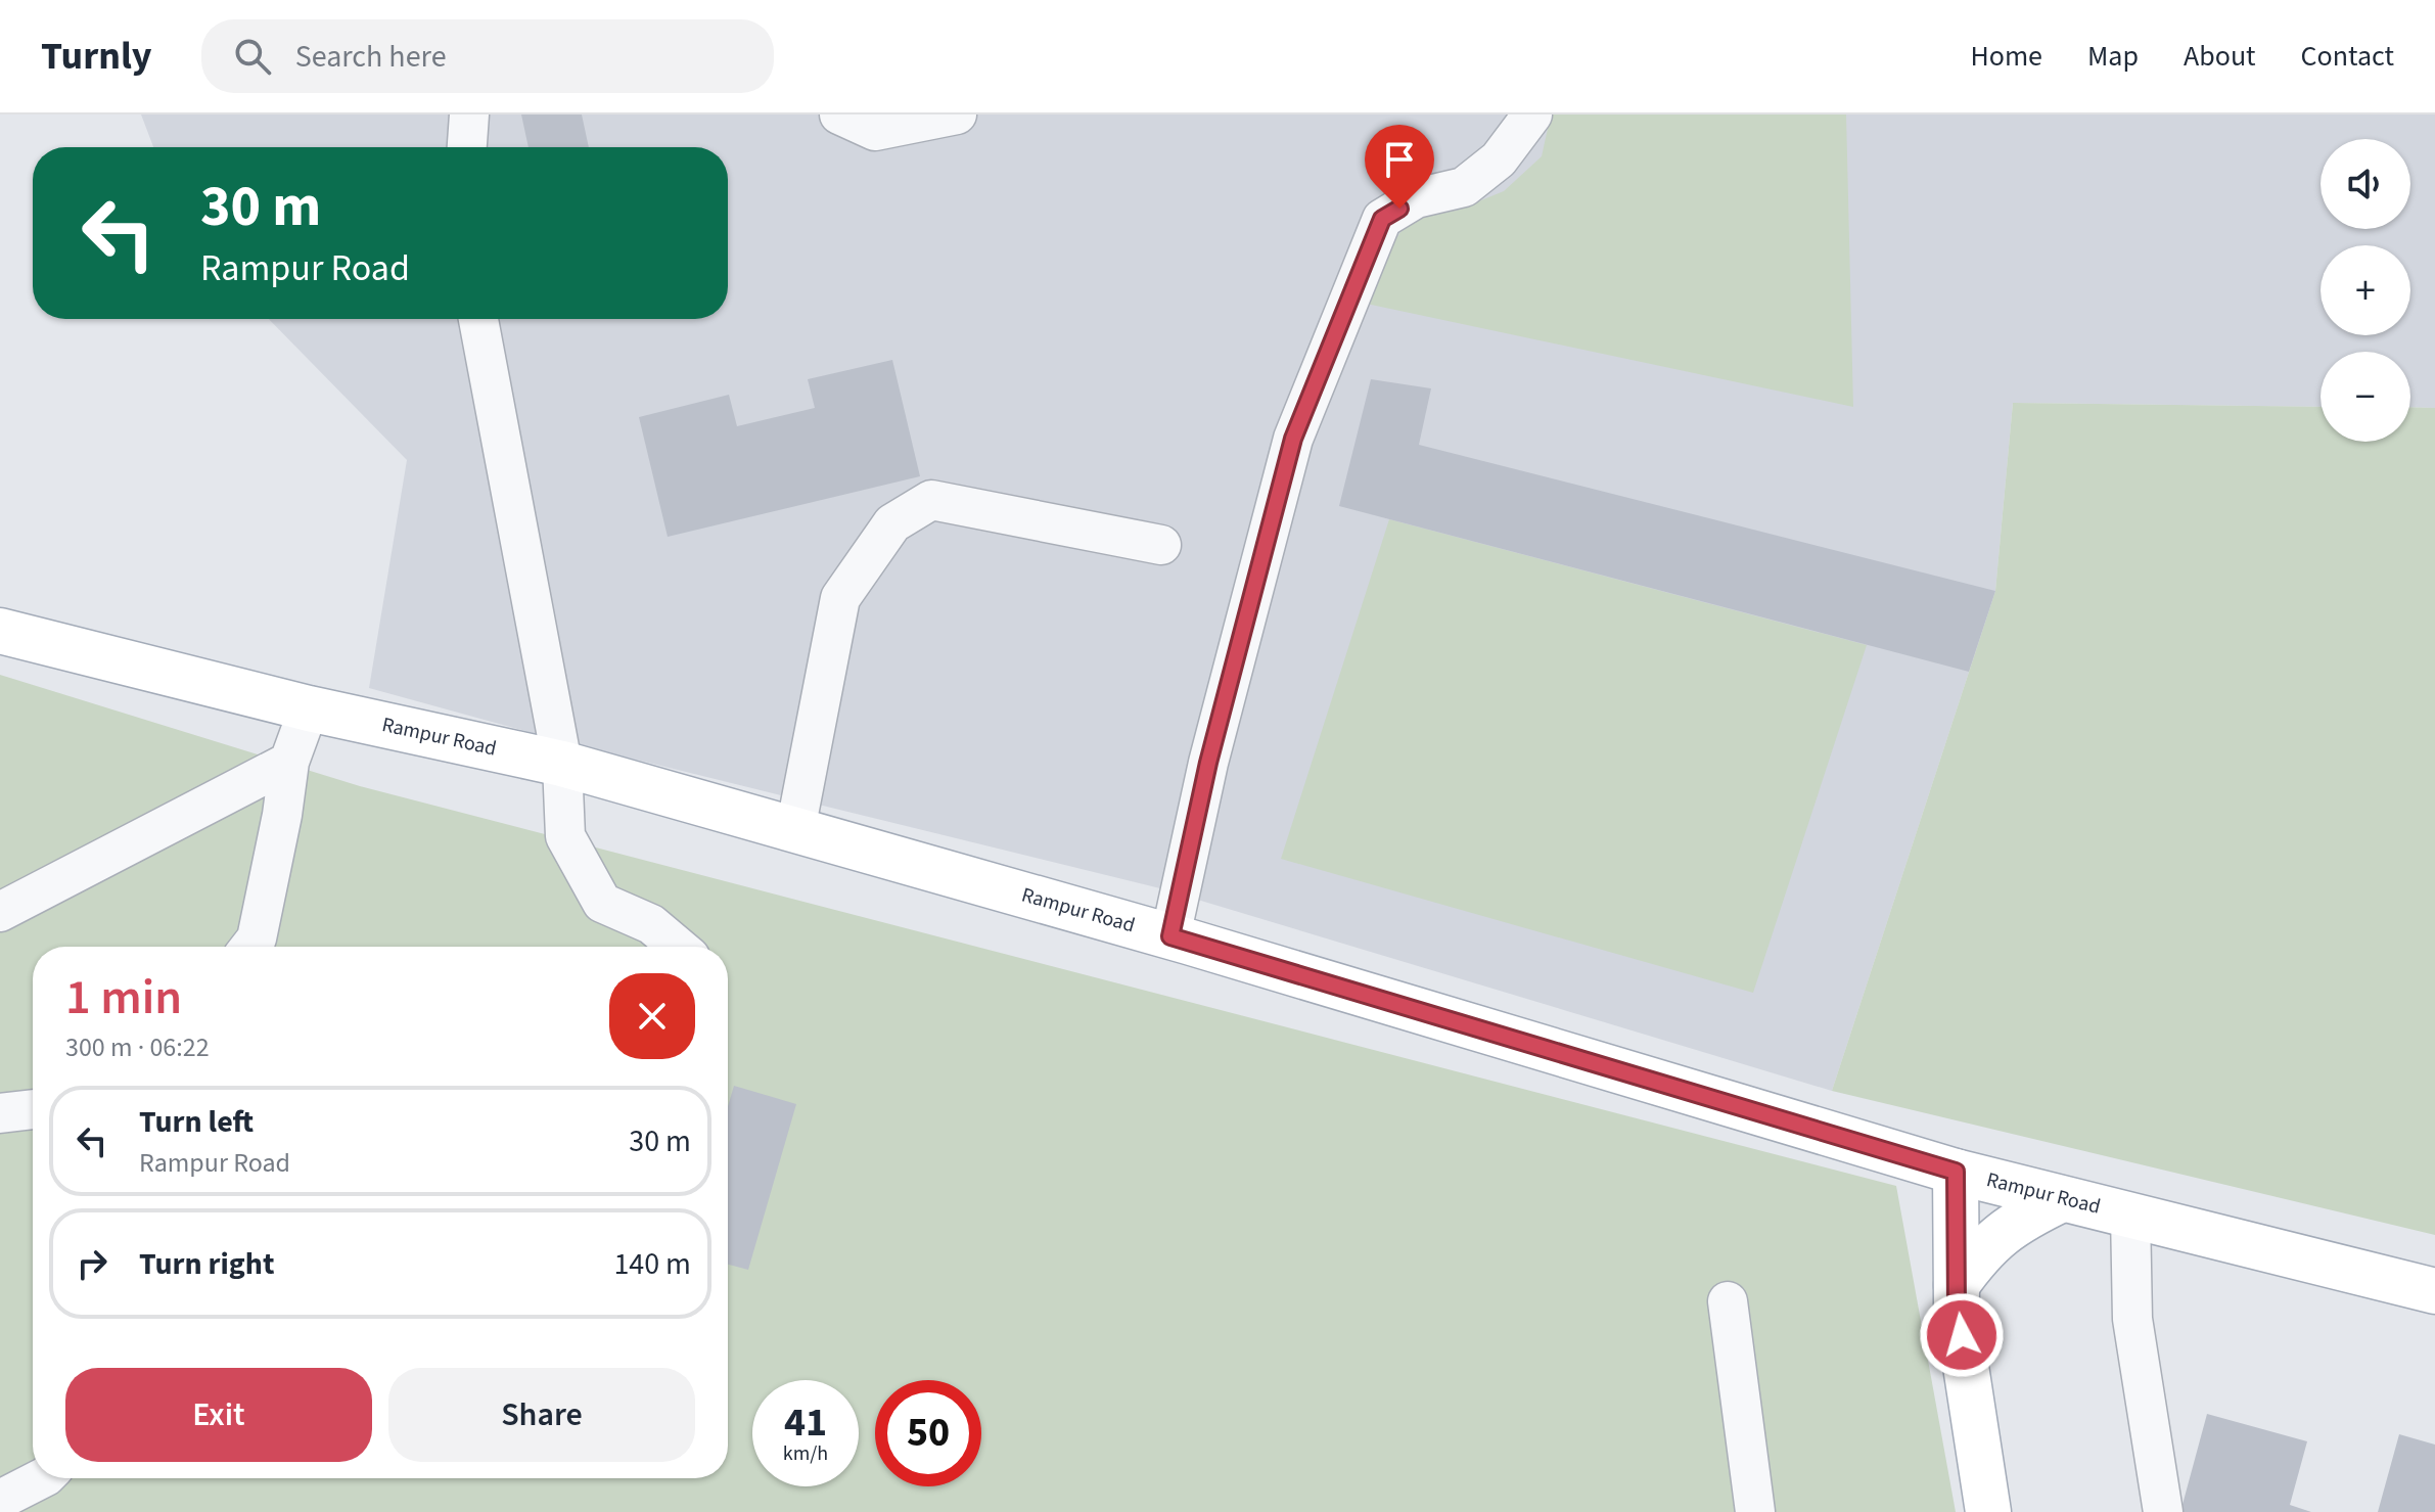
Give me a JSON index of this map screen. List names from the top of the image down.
{
  "streets": {
    "main road": ["Rampur Road"]
  },
  "page": {
    "header": "Turnly",
    "search": "Search here",
    "nav": [
      "Home",
      "Map",
      "About",
      "Contact"
    ],
    "map_buttons": ["+", "−"],
    "turn": ["30 m", "Rampur Road"],
    "heading": ["1 min", "300 m · 06:22"],
    "list": [
      {
        "name": "Turn left",
        "note": "Rampur Road",
        "value": "30 m"
      },
      {
        "name": "Turn right",
        "value": "140 m"
      }
    ],
    "buttons": ["Exit", "Share"],
    "speed": "41 km/h",
    "limit": "50"
  }
}
